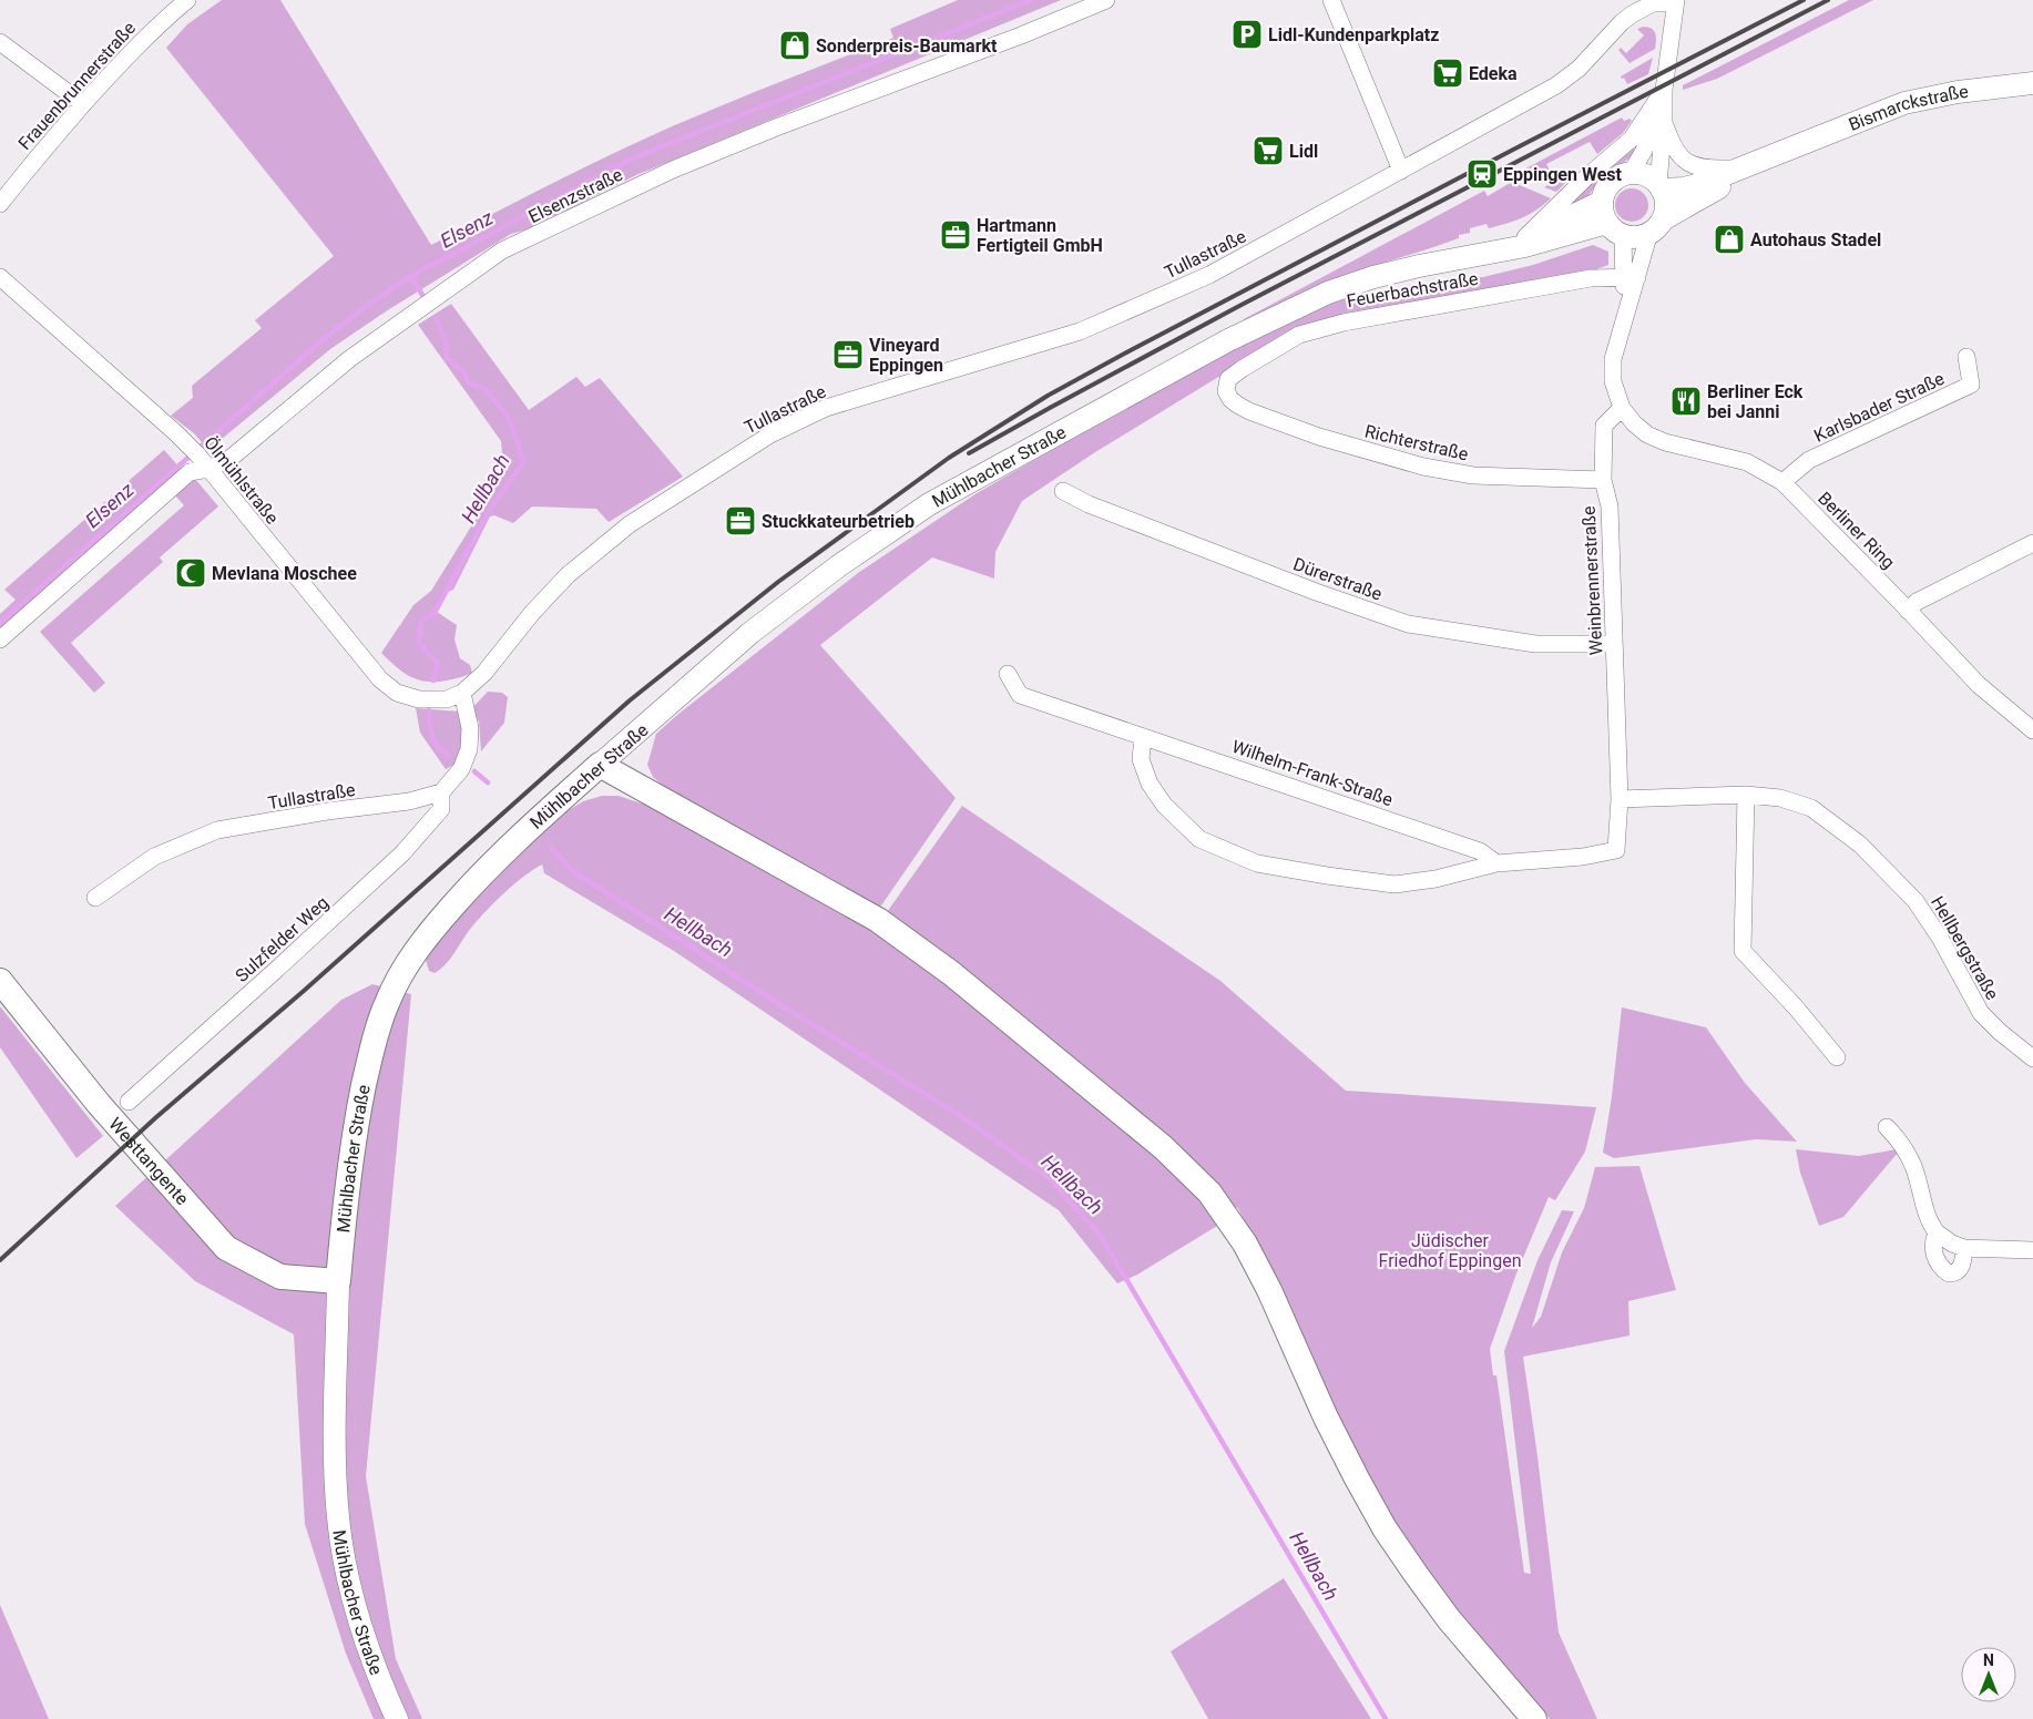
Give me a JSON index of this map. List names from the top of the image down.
{
  "streets": {
    "main road": ["Mühlbacher Straße", "Westtangente"],
    "street": [
      "Frauenbrunnerstraße",
      "Bismarckstraße",
      "Elsenzstraße",
      "Tullastraße",
      "Feuerbachstraße",
      "Karlsbader Straße",
      "Richterstraße",
      "Ölmühlstraße",
      "Berliner Ring",
      "Dürerstraße",
      "Weinbrennerstraße",
      "Wilhelm-Frank-Straße",
      "Sulzfelder Weg",
      "Hellbergstraße"
    ]
  },
  "crossings": [
    ["Bismarckstraße", "Mühlbacher Straße"],
    ["Elsenzstraße", "Ölmühlstraße"],
    ["Tullastraße", "Mühlbacher Straße"],
    ["Tullastraße", "Ölmühlstraße"],
    ["Tullastraße", "Sulzfelder Weg"],
    ["Feuerbachstraße", "Richterstraße"],
    ["Karlsbader Straße", "Berliner Ring"],
    ["Richterstraße", "Weinbrennerstraße"],
    ["Mühlbacher Straße", "Westtangente"],
    ["Berliner Ring", "Weinbrennerstraße"],
    ["Dürerstraße", "Weinbrennerstraße"],
    ["Weinbrennerstraße", "Wilhelm-Frank-Straße"],
    ["Weinbrennerstraße", "Hellbergstraße"]
  ],
  "water": ["Elsenz", "Hellbach"],
  "parks": ["Jüdischer Friedhof Eppingen"],
  "places": {
    "parking": ["Lidl-Kundenparkplatz"],
    "shop": ["Sonderpreis-Baumarkt", "Autohaus Stadel"],
    "supermarket": ["Edeka", "Lidl"],
    "station": ["Eppingen West"],
    "office": ["Hartmann Fertigteil GmbH", "Vineyard Eppingen", "Stuckkateurbetrieb"],
    "restaurant": ["Berliner Eck bei Janni"],
    "mosque": ["Mevlana Moschee"]
  },
  "north": "top"
}
